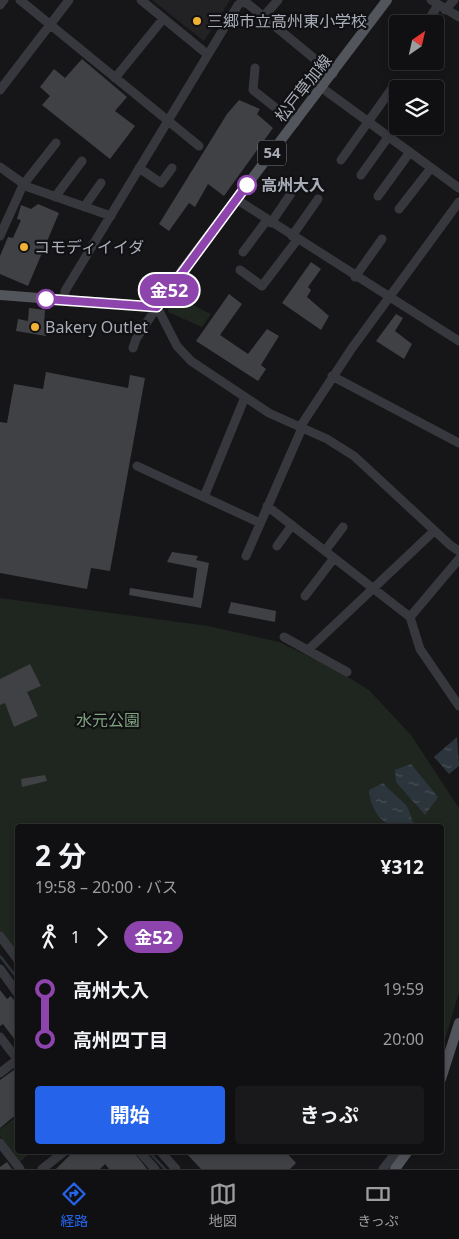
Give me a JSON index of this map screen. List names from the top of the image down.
{
  "streets": {
    "main road": ["松戸草加線", "54"]
  },
  "parks": ["水元公園"],
  "places": [
    "三郷市立高州東小学校",
    "高州大入",
    "コモディイイダ",
    "Bakery Outlet"
  ],
  "lines": ["bus line 金52"],
  "north": "top right",
  "page": {
    "on_map": "金52",
    "heading": ["2 分", "19:58 – 20:00 · バス", "¥312"],
    "legs": ["1", "金52"],
    "list": [
      {
        "name": "高州大入",
        "value": "19:59"
      },
      {
        "name": "高州四丁目",
        "value": "20:00"
      }
    ],
    "buttons": ["開始", "きっぷ"],
    "tabs": ["経路", "地図", "きっぷ"]
  }
}
